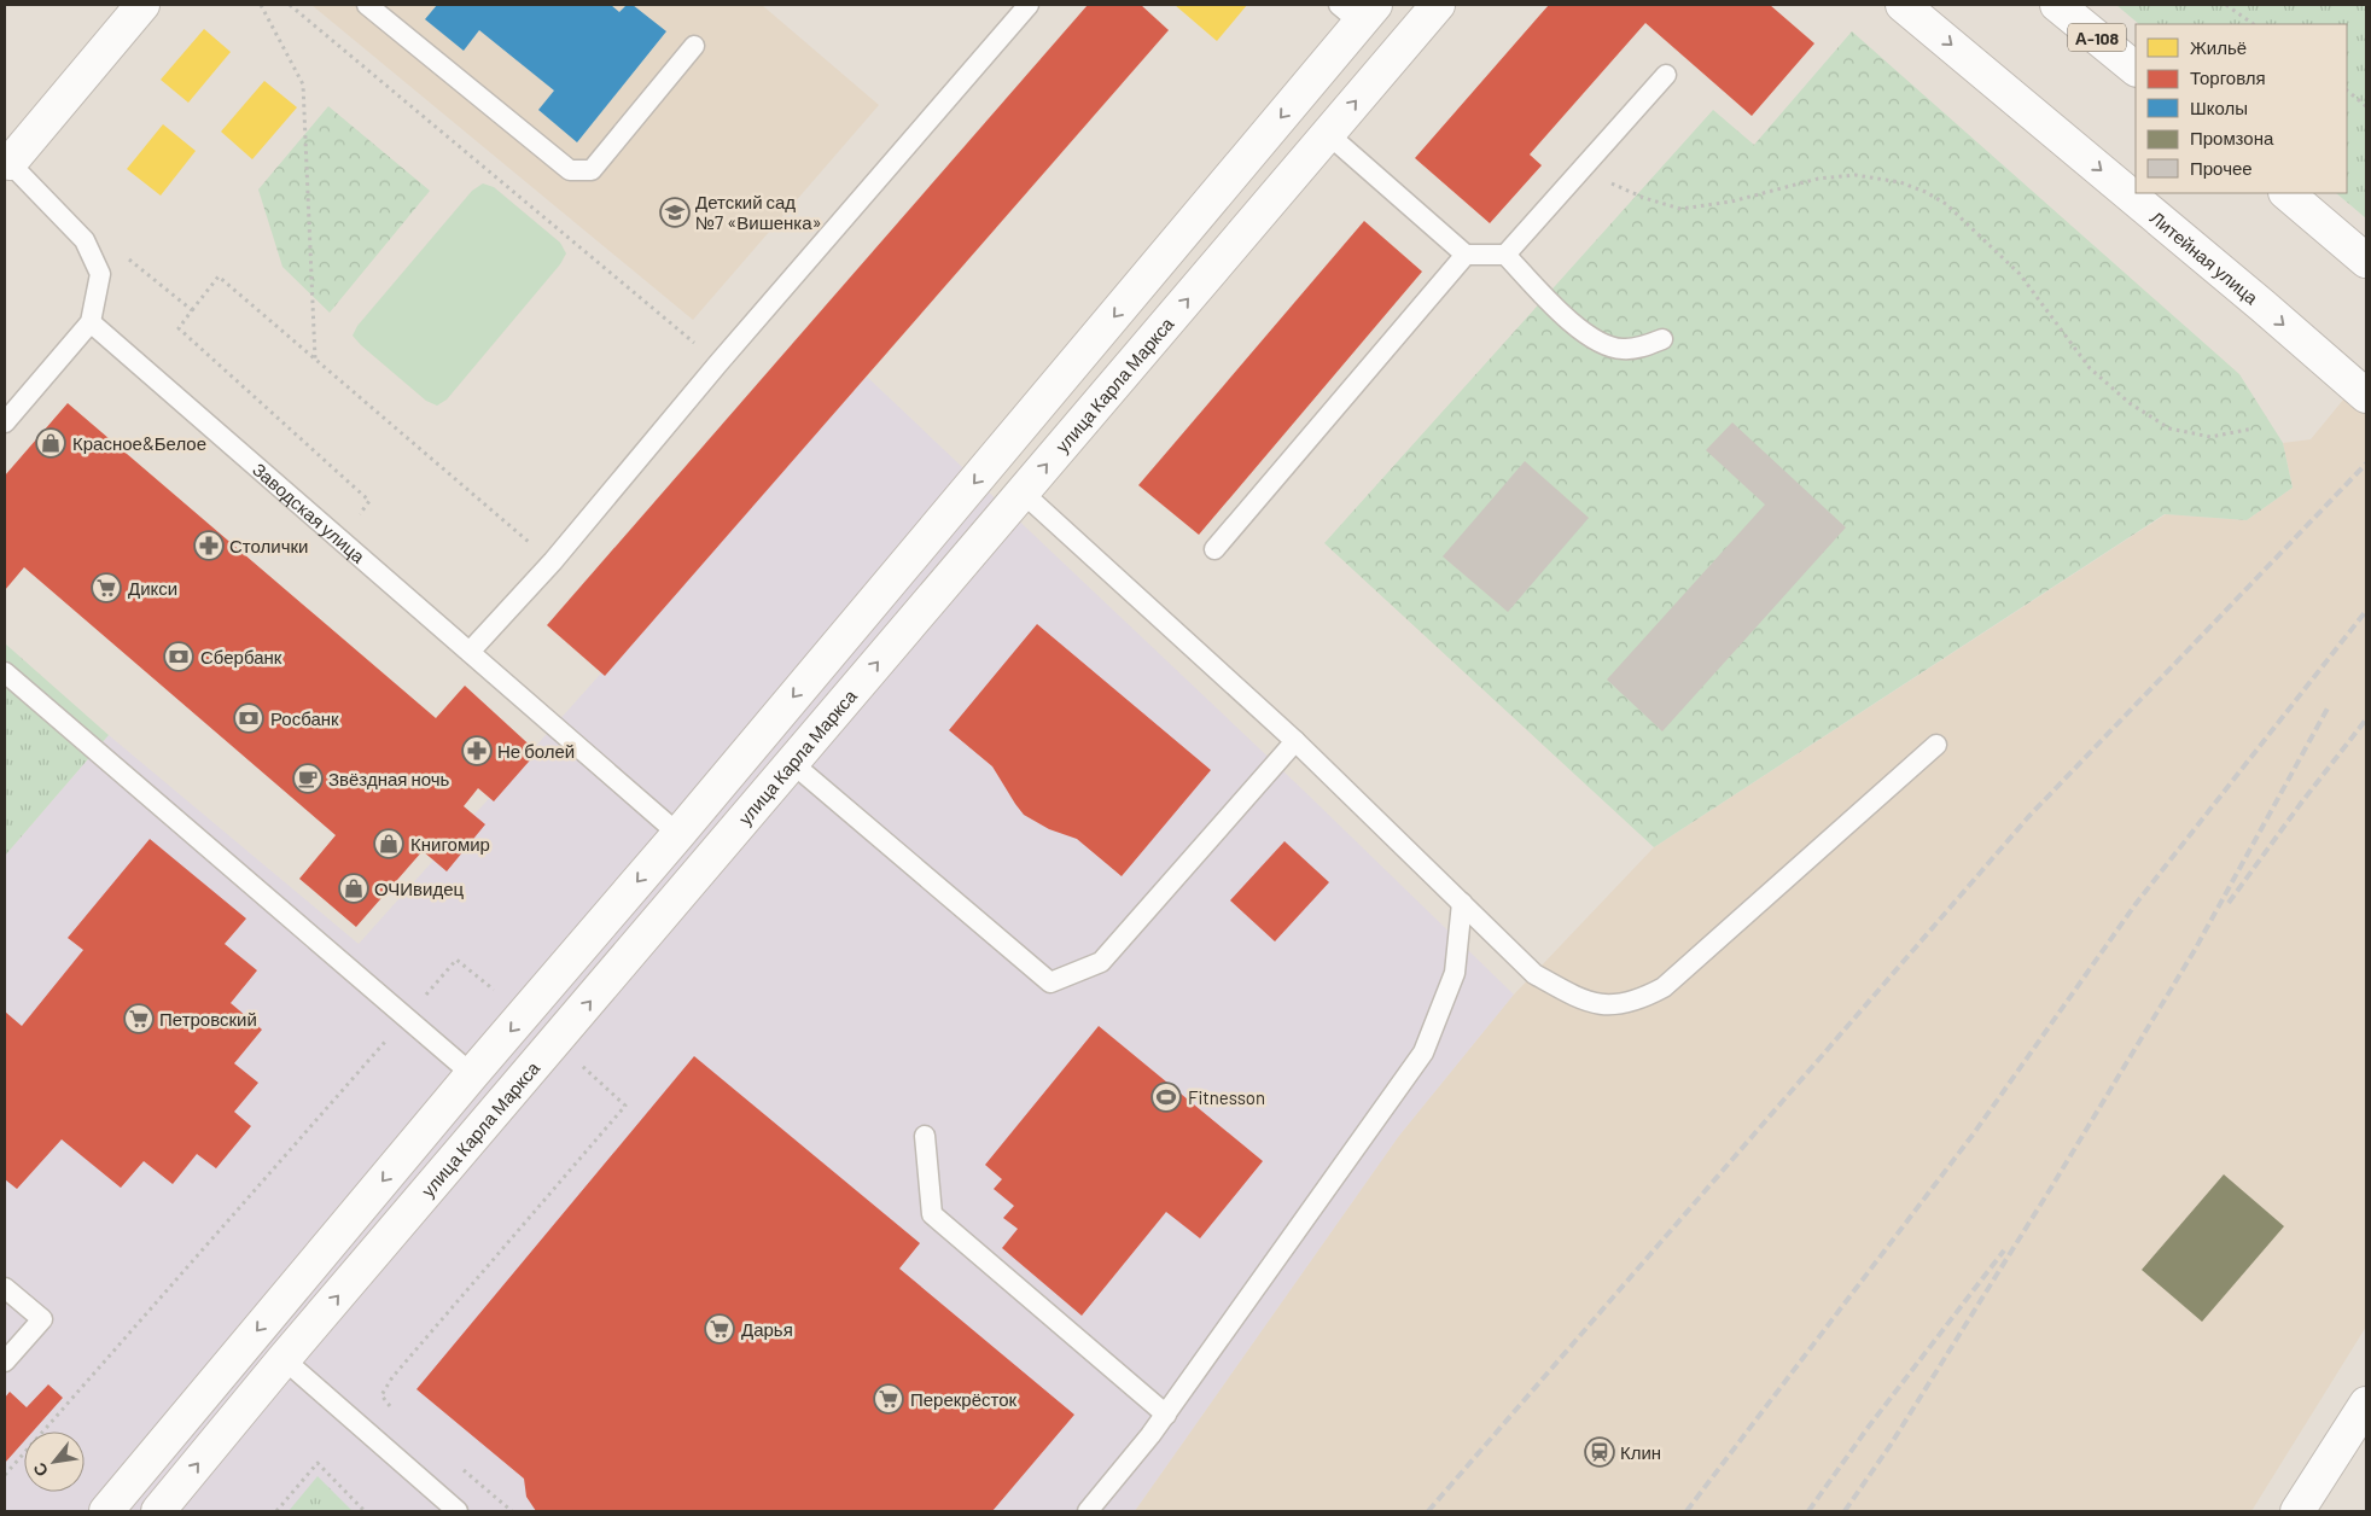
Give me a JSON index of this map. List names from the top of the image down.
{
  "streets": {
    "main road": ["А-108", "Литейная улица", "улица Карла Маркса"],
    "lane": ["Заводская улица"]
  },
  "places": {
    "school or university": ["Детский сад №7 «Вишенка»"],
    "shop": ["Красное&Белое", "Книгомир", "ОЧИвидец"],
    "pharmacy": ["Столички", "Не болей"],
    "supermarket": [
      "Дикси",
      "Петровский",
      "Дарья",
      "Перекрёсток"
    ],
    "bank": ["Сбербанк", "Росбанк"],
    "cafe": ["Звёздная ночь"],
    "sports": ["Fitnesson"],
    "station": ["Клин"]
  },
  "legend": [
    "Жильё",
    "Торговля",
    "Школы",
    "Промзона",
    "Прочее"
  ],
  "north": "bottom left"
}
